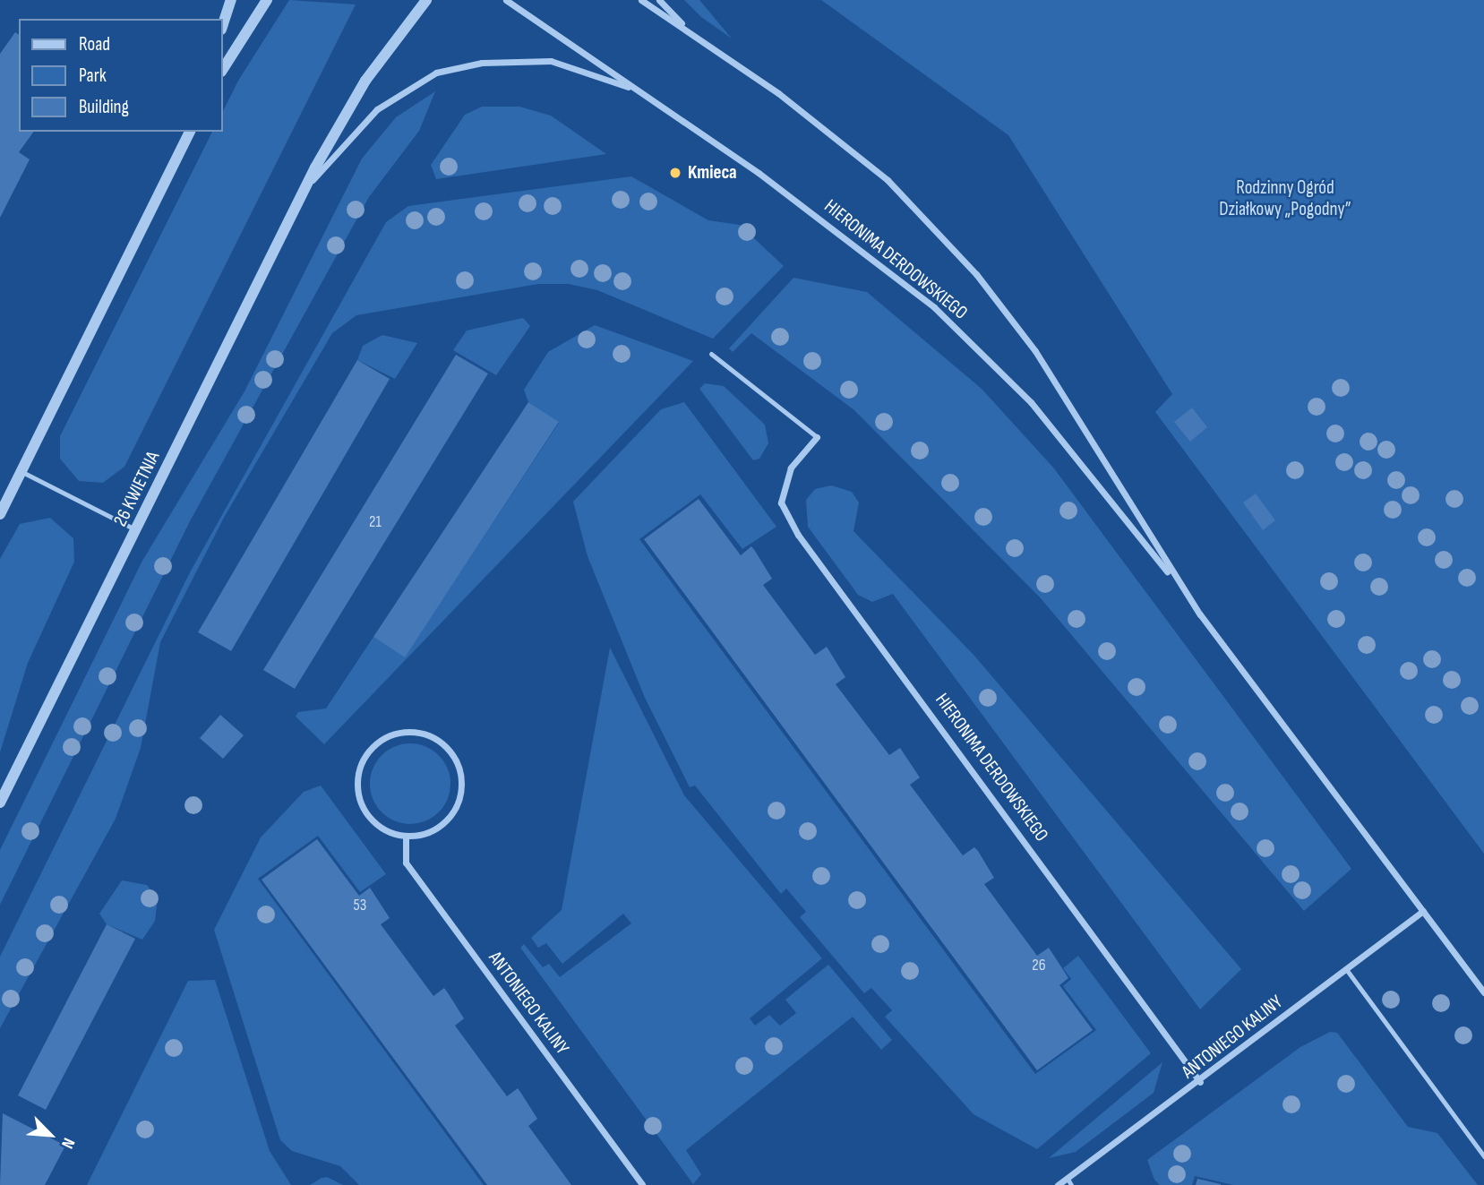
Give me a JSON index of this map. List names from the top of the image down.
{
  "streets": {
    "street": ["HIERONIMA DERDOWSKIEGO", "26 KWIETNIA", "ANTONIEGO KALINY"]
  },
  "crossings": [
    ["HIERONIMA DERDOWSKIEGO", "26 KWIETNIA"],
    ["HIERONIMA DERDOWSKIEGO", "ANTONIEGO KALINY"]
  ],
  "parks": ["Rodzinny Ogród Działkowy „Pogodny”"],
  "places": ["Kmieca"],
  "house_numbers": ["21", "53", "26"],
  "legend": ["Road", "Park", "Building"],
  "north": "bottom right"
}
